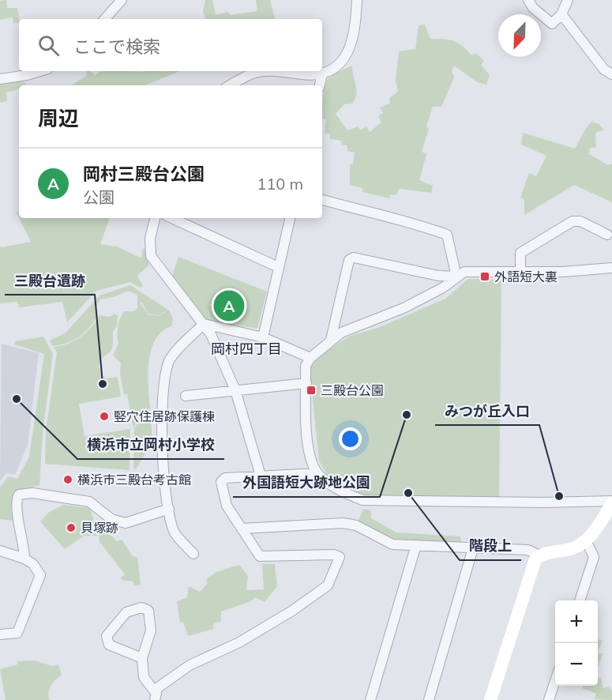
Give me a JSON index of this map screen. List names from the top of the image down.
{
  "districts": ["岡村四丁目"],
  "places": {
    "transit": ["外語短大裏", "三殿台公園"],
    "other": [
      "三殿台遺跡",
      "横浜市立岡村小学校",
      "外国語短大跡地公園",
      "竪穴住居跡保護棟",
      "横浜市三殿台考古館",
      "階段上",
      "みつが丘入口",
      "貝塚跡"
    ]
  },
  "north": "bottom left",
  "page": {
    "search": "ここで検索",
    "heading": "周辺",
    "list": [
      {
        "mark": "A",
        "name": "岡村三殿台公園",
        "note": "公園",
        "value": "110 m"
      }
    ],
    "pins": "A",
    "map_buttons": ["+", "−"]
  }
}
